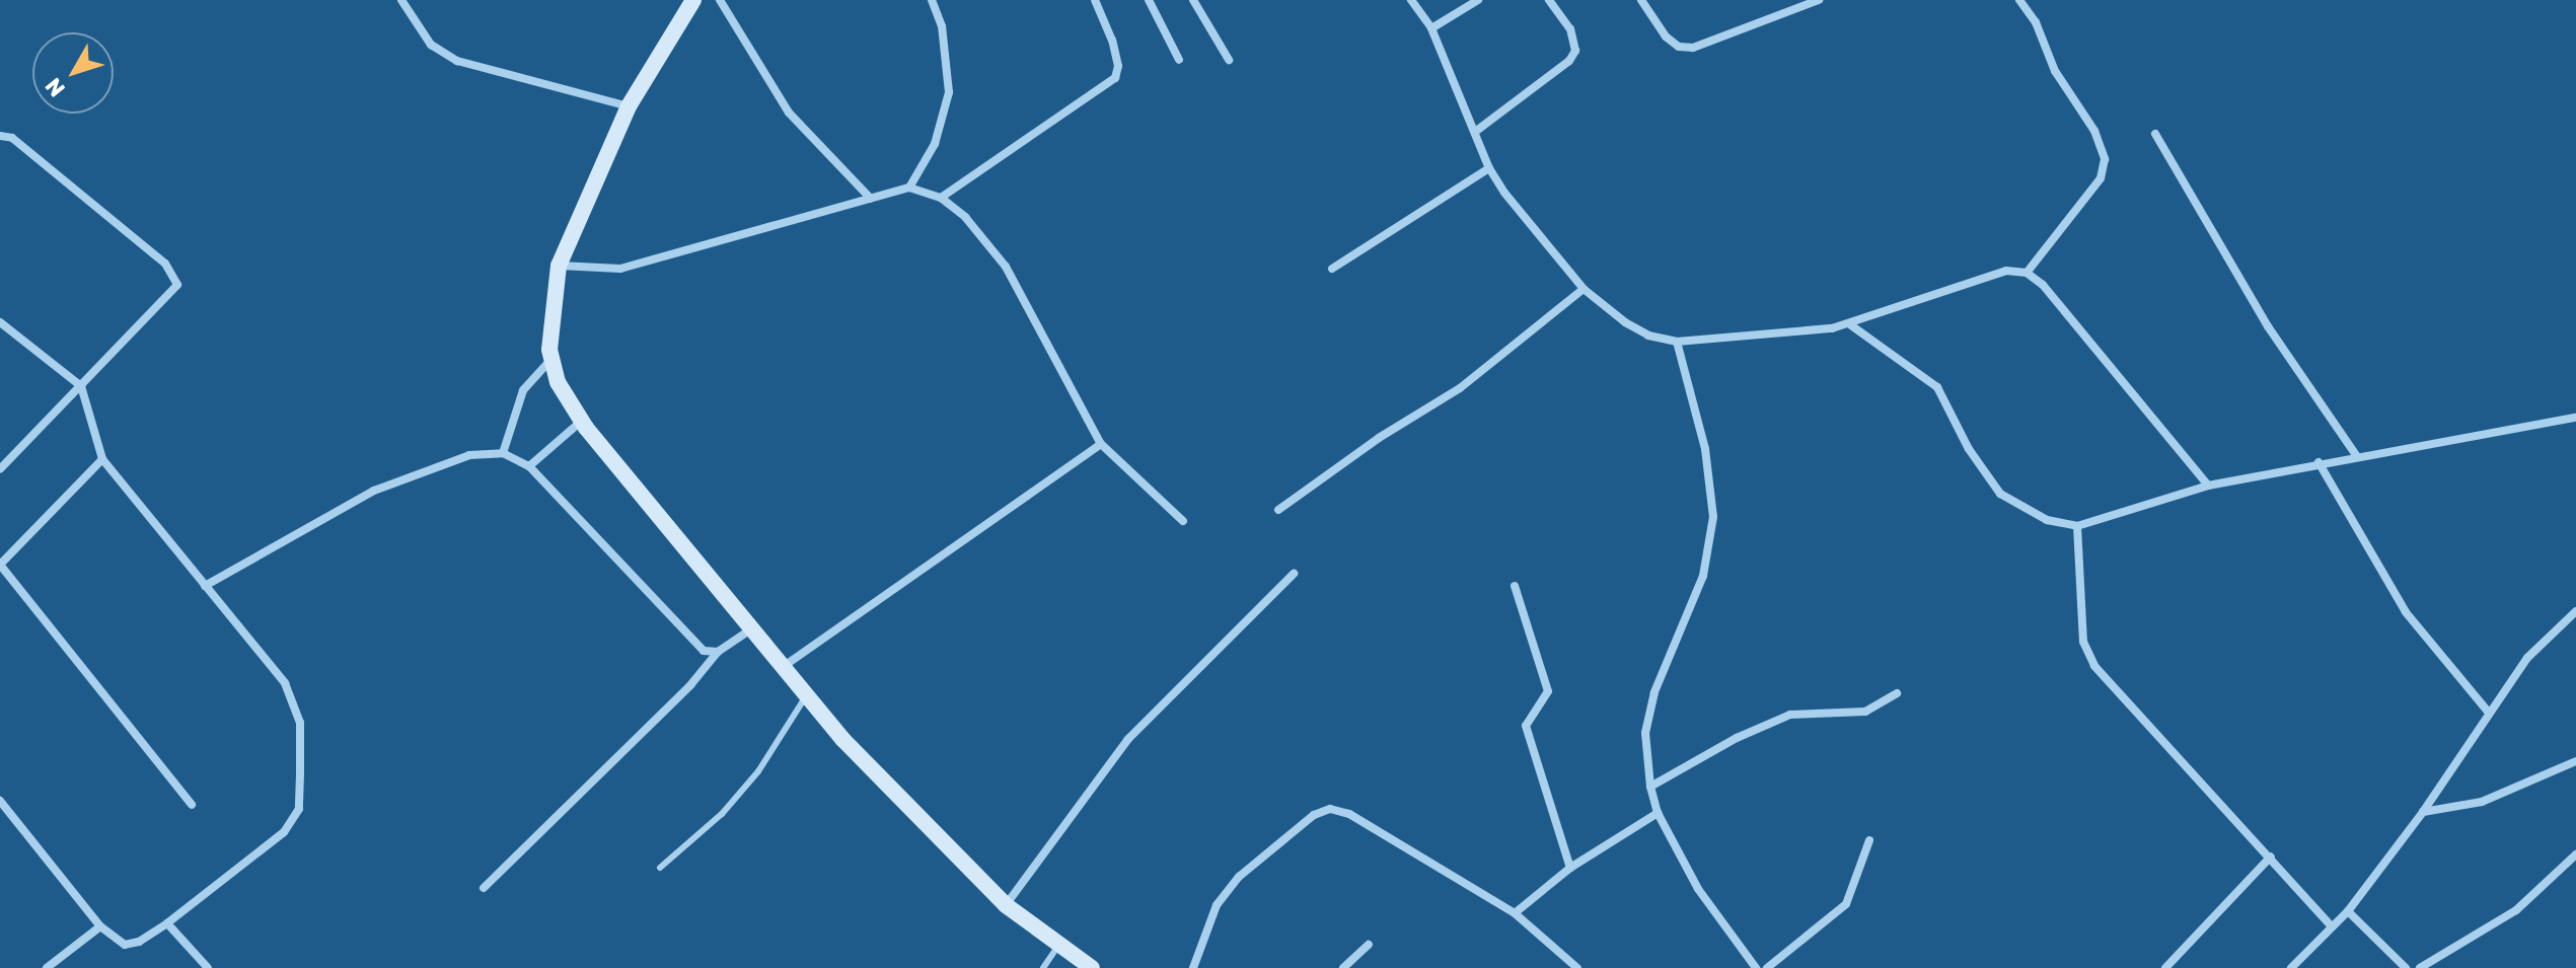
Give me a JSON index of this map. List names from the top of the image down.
{
  "north": "bottom left"
}
